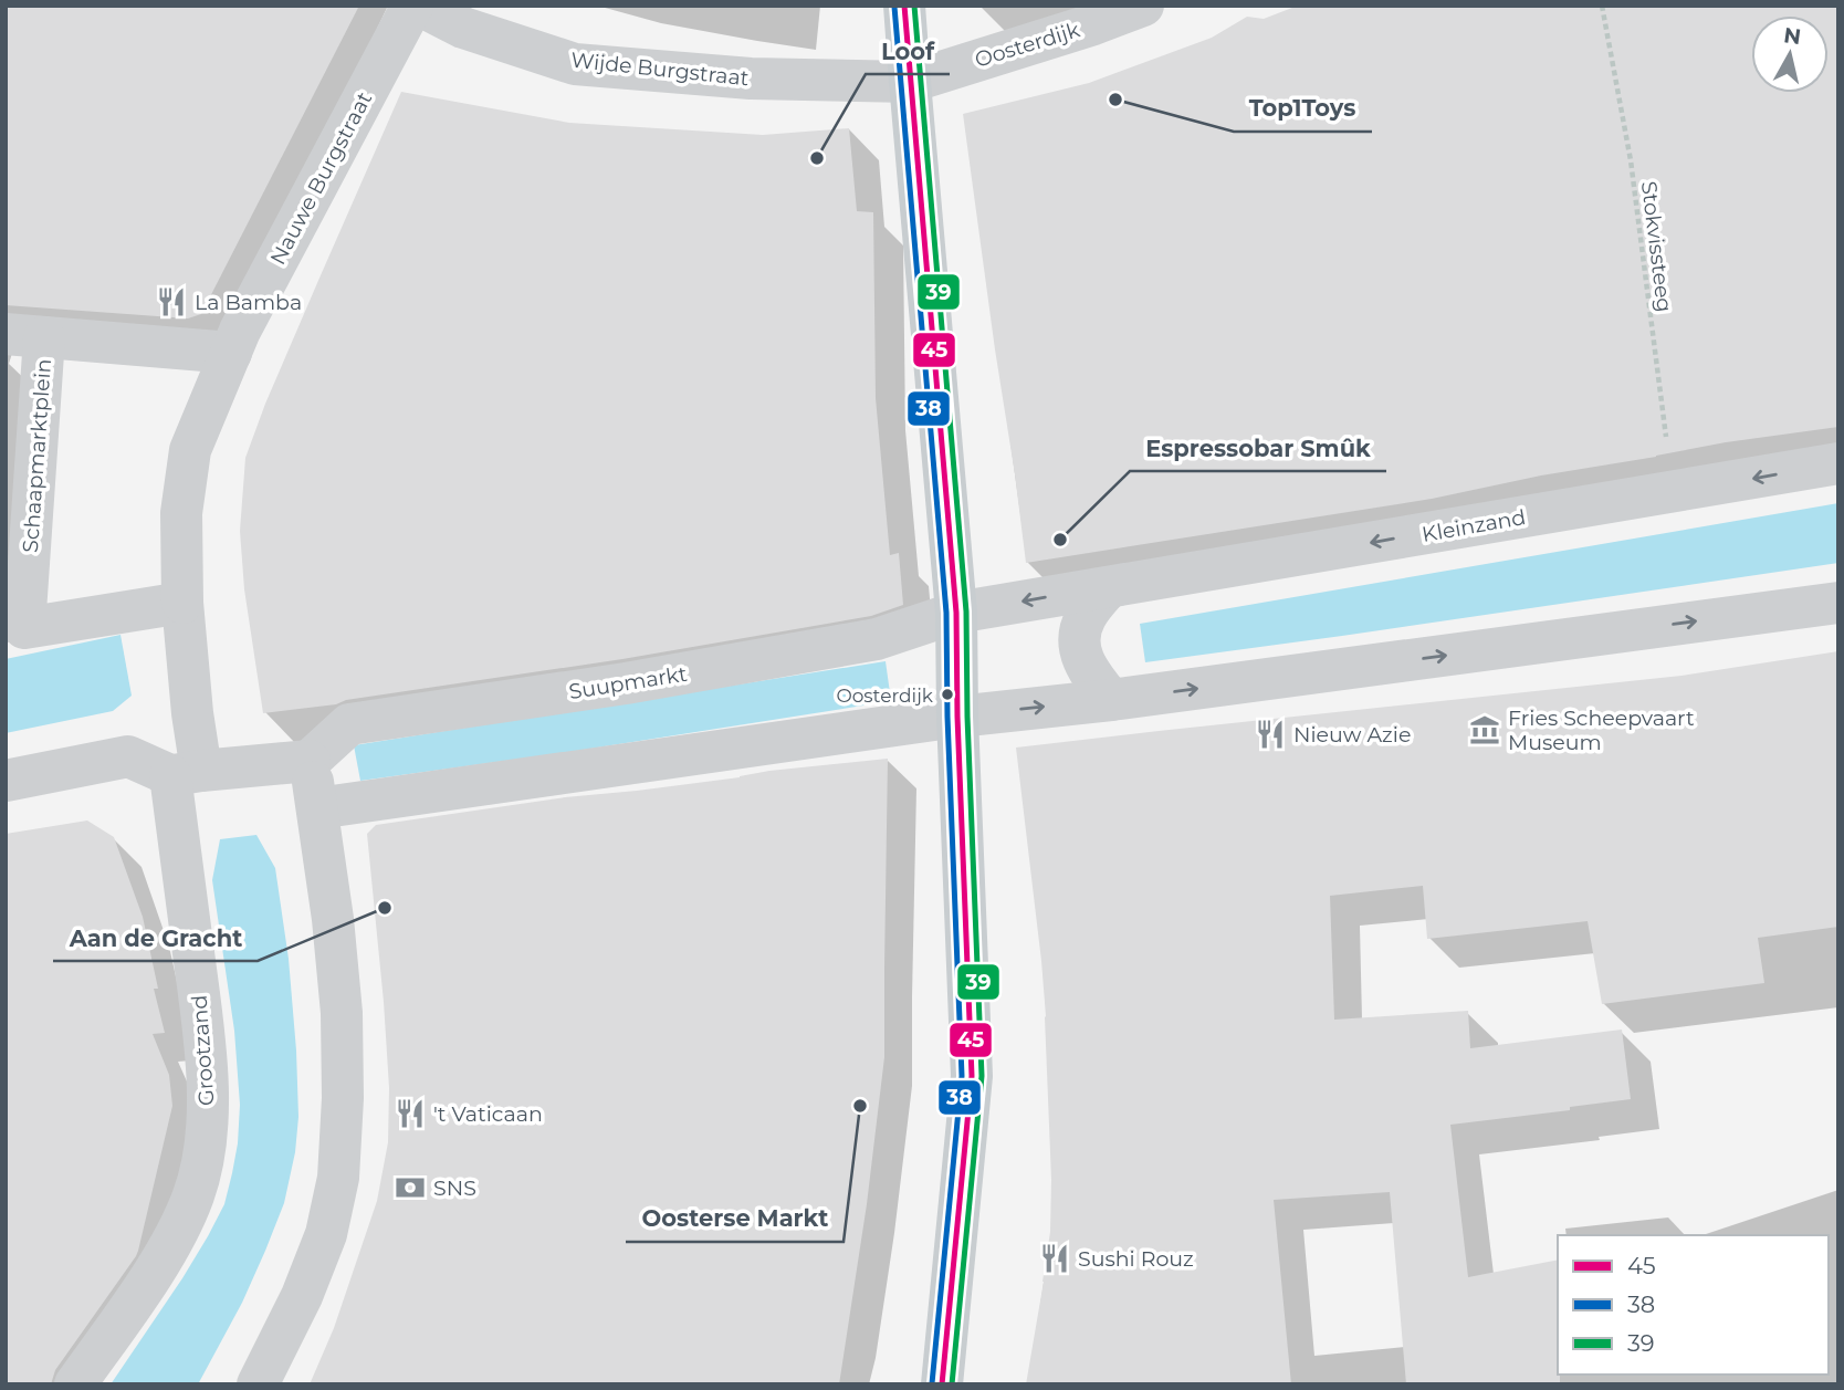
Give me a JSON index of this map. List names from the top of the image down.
{
  "streets": {
    "street": [
      "Oosterdijk",
      "Wijde Burgstraat",
      "Nauwe Burgstraat",
      "Schaapmarktplein",
      "Kleinzand",
      "Suupmarkt",
      "Grootzand"
    ],
    "path": ["Stokvissteeg"]
  },
  "crossings": [
    ["Oosterdijk", "Wijde Burgstraat"],
    ["Nauwe Burgstraat", "Schaapmarktplein"],
    ["Stokvissteeg", "Kleinzand"],
    ["Kleinzand", "Suupmarkt"]
  ],
  "places": {
    "other": [
      "Top1Toys",
      "Loof",
      "Espressobar Smûk",
      "Oosterdijk",
      "Aan de Gracht",
      "Oosterse Markt"
    ],
    "restaurant": [
      "La Bamba",
      "Nieuw Azie",
      "'t Vaticaan",
      "Sushi Rouz"
    ],
    "museum": ["Fries Scheepvaart Museum"],
    "bank": ["SNS"]
  },
  "lines": ["transit line 45", "transit line 39", "transit line 38"],
  "legend": ["45", "38", "39"],
  "north": "top"
}
